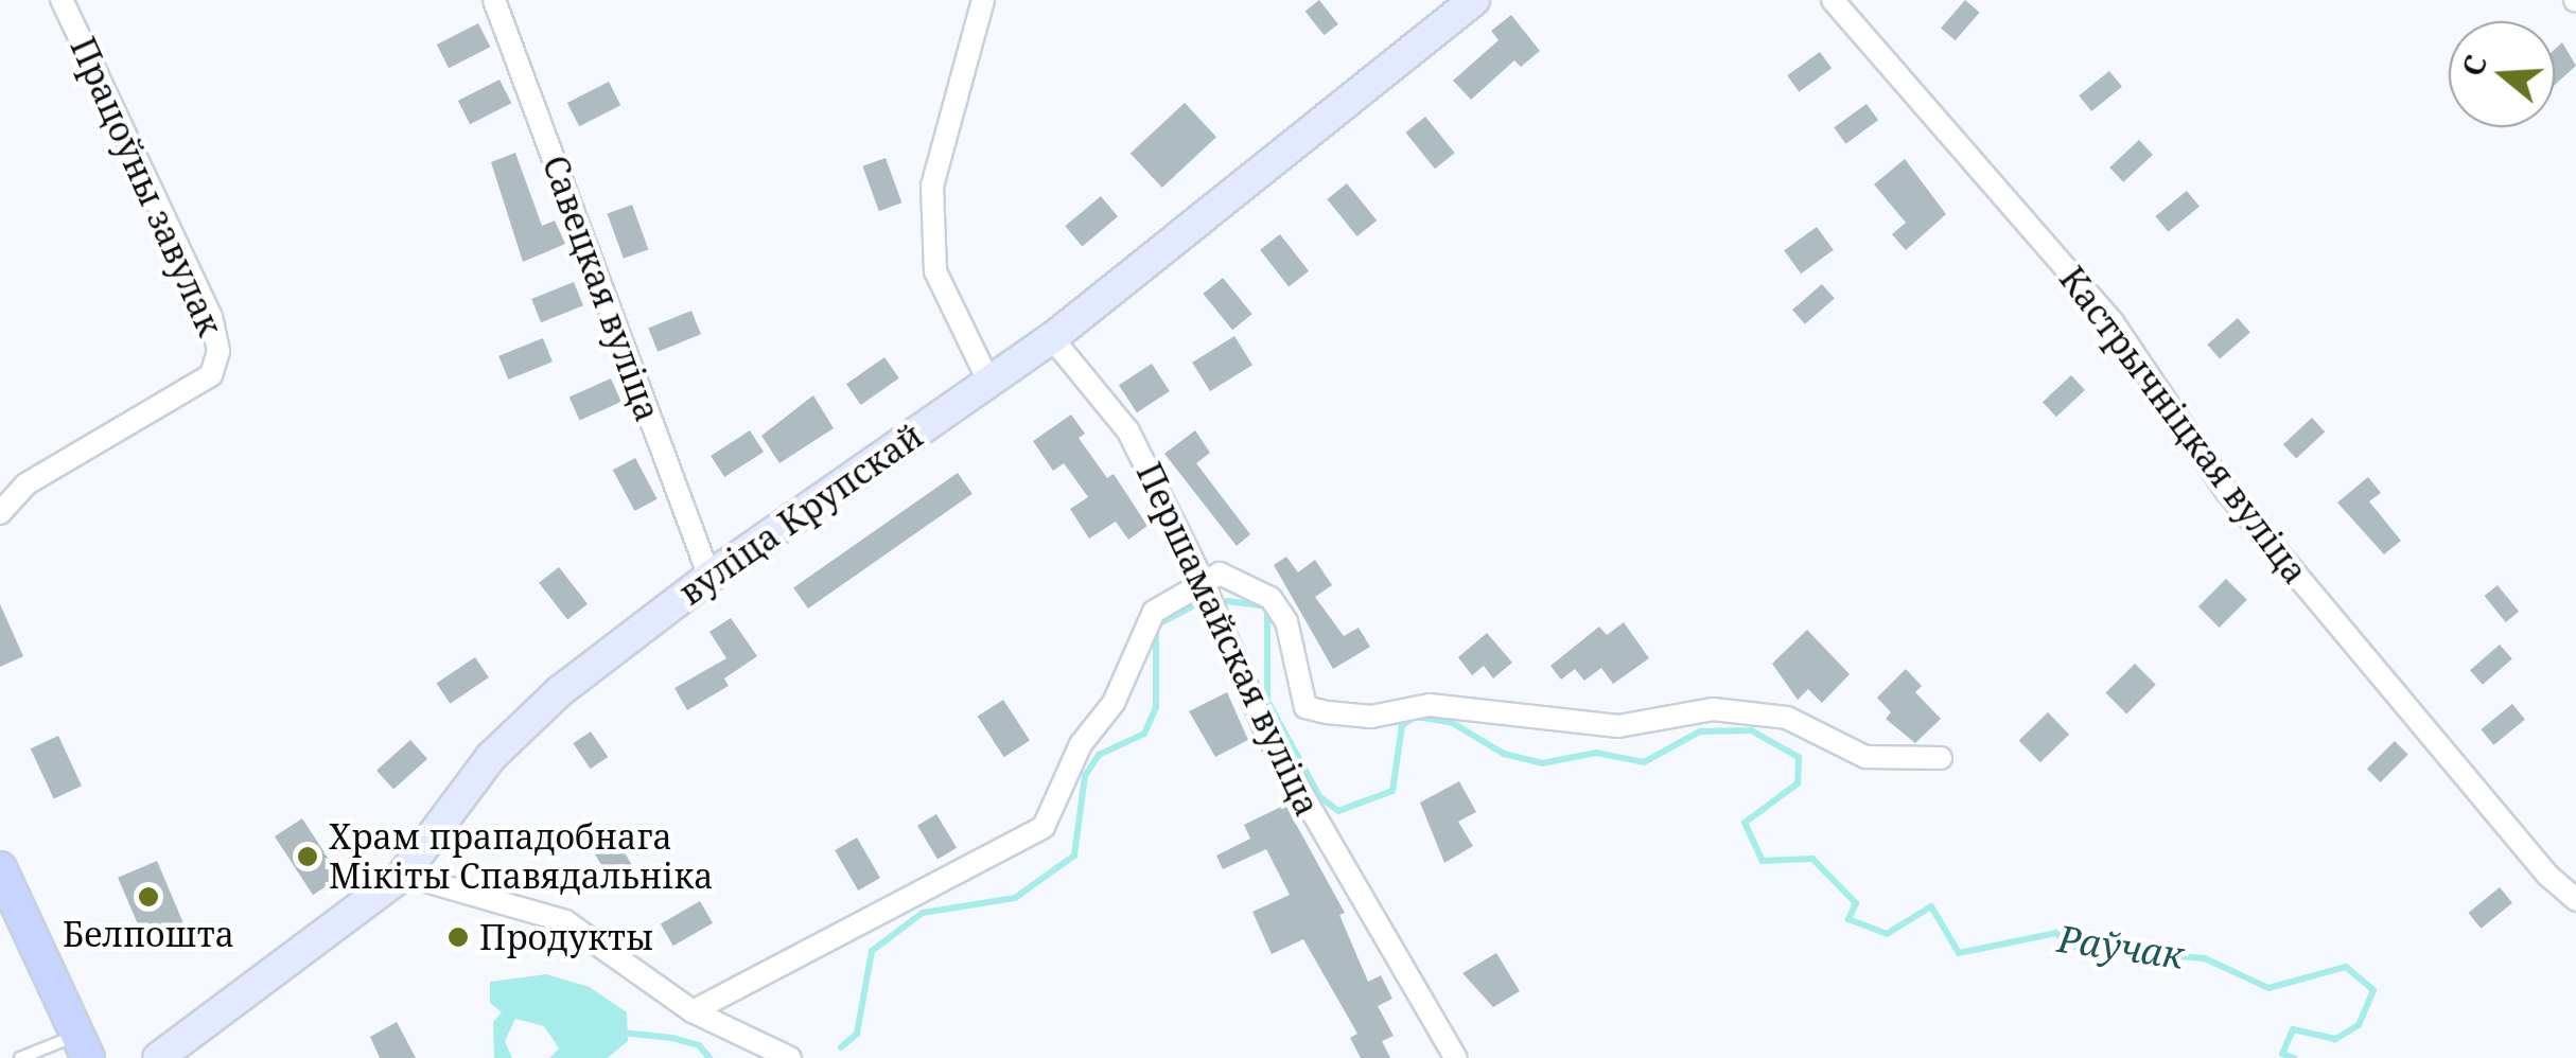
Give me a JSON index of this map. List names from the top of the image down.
{
  "streets": {
    "street": [
      "Працоўны завулак",
      "Савецкая вуліца",
      "Кастрычніцкая вуліца",
      "вуліца Крупскай",
      "Першамайская вуліца"
    ]
  },
  "crossings": [
    ["Савецкая вуліца", "вуліца Крупскай"],
    ["вуліца Крупскай", "Першамайская вуліца"]
  ],
  "water": ["Раўчак"],
  "places": ["Храм прападобнага Мікіты Спавядальніка", "Белпошта", "Продукты"],
  "north": "left"
}
